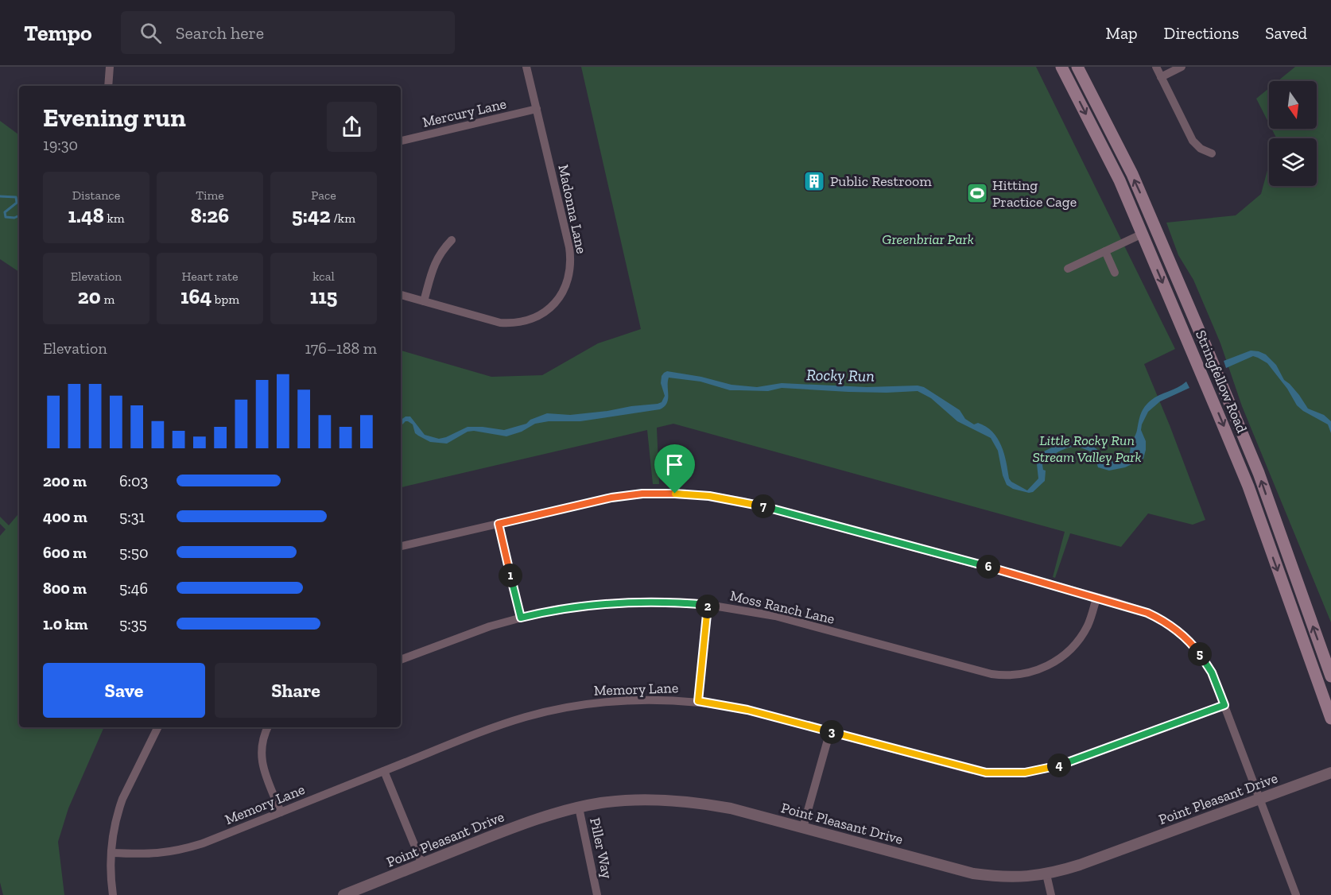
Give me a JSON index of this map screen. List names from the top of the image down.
{
  "streets": {
    "main road": ["Stringfellow Road"],
    "street": [
      "Mercury Lane",
      "Madonna Lane",
      "Moss Ranch Lane",
      "Memory Lane",
      "Point Pleasant Drive",
      "Piller Way"
    ]
  },
  "crossings": [
    ["Mercury Lane", "Madonna Lane"],
    ["Point Pleasant Drive", "Piller Way"]
  ],
  "water": ["Rocky Run"],
  "parks": ["Greenbriar Park", "Little Rocky Run Stream Valley Park"],
  "places": {
    "building": ["Public Restroom"],
    "sports": ["Hitting Practice Cage"]
  },
  "north": "bottom",
  "page": {
    "header": "Tempo",
    "search": "Search here",
    "nav": ["Map", "Directions", "Saved"],
    "heading": ["Evening run", "19:30"],
    "stats": [
      ["Distance", "1.48 km"],
      ["Time", "8:26"],
      ["Pace", "5:42 /km"],
      ["Elevation", "20 m"],
      ["Heart rate", "164 bpm"],
      ["kcal", "115"]
    ],
    "chart": ["Elevation", "176–188 m"],
    "list": [
      {
        "name": "200 m",
        "note": "6:03"
      },
      {
        "name": "400 m",
        "note": "5:31"
      },
      {
        "name": "600 m",
        "note": "5:50"
      },
      {
        "name": "800 m",
        "note": "5:46"
      },
      {
        "name": "1.0 km",
        "note": "5:35"
      }
    ],
    "pins": [
      "7",
      "6",
      "1",
      "2",
      "5",
      "3",
      "4"
    ],
    "buttons": ["Save", "Share"]
  }
}
